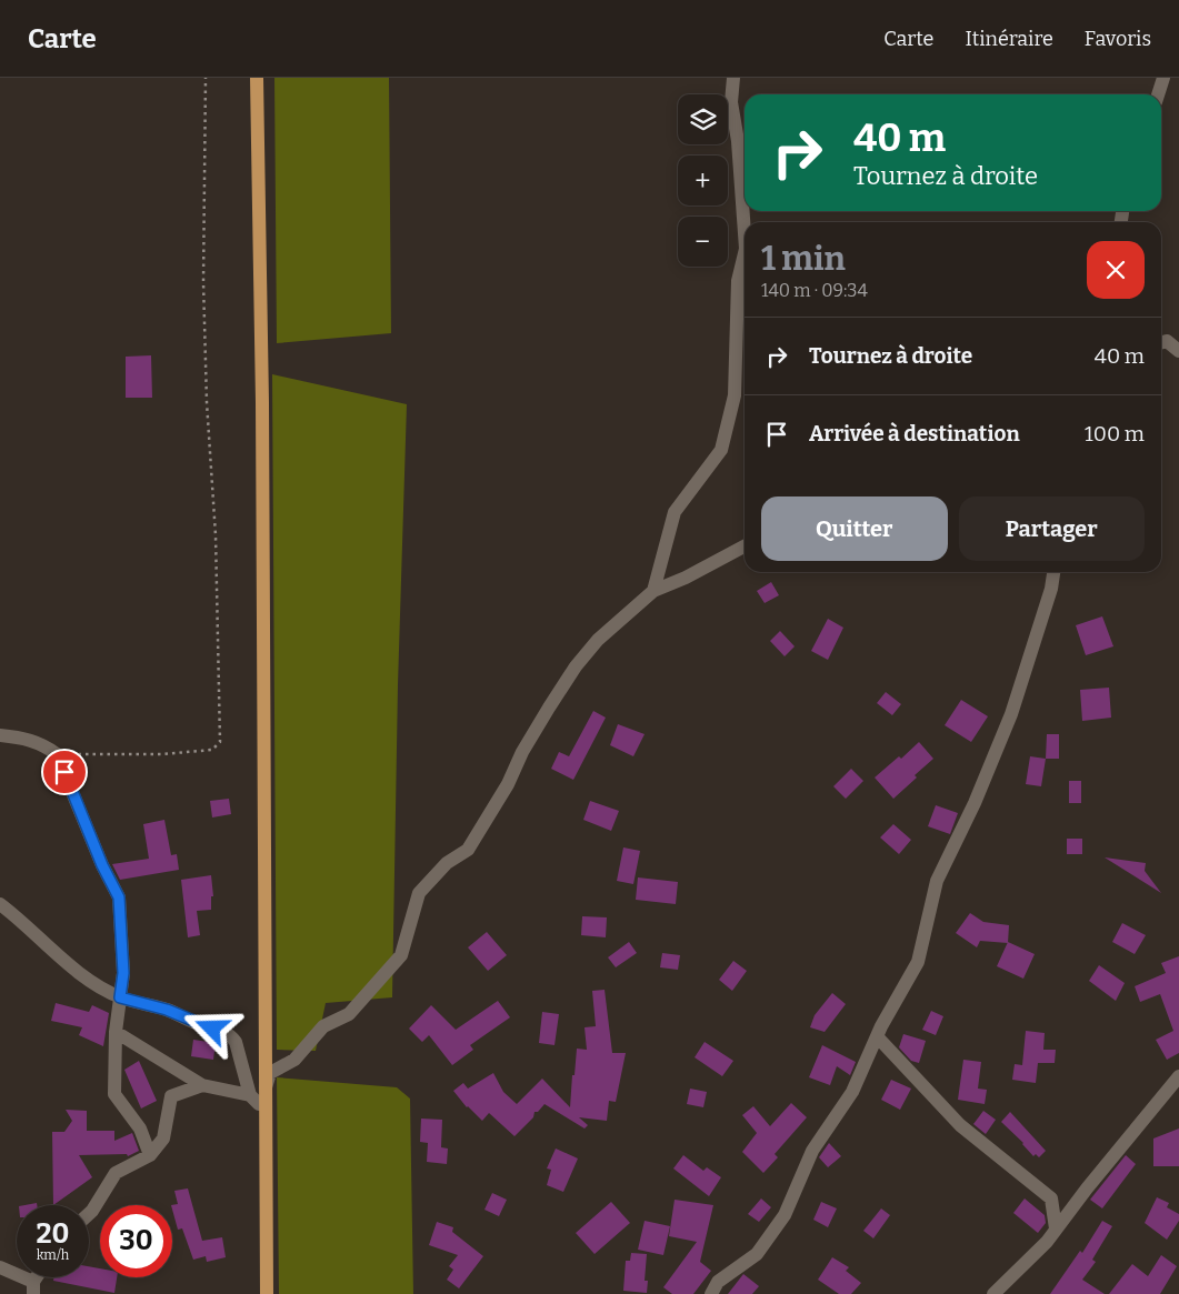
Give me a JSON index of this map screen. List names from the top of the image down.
{
  "page": {
    "header": "Carte",
    "nav": ["Carte", "Itinéraire", "Favoris"],
    "map_buttons": ["+", "−"],
    "turn": ["40 m", "Tournez à droite"],
    "heading": ["1 min", "140 m · 09:34"],
    "list": [
      {
        "name": "Tournez à droite",
        "value": "40 m"
      },
      {
        "name": "Arrivée à destination",
        "value": "100 m"
      }
    ],
    "buttons": ["Quitter", "Partager"],
    "speed": "20 km/h",
    "limit": "30"
  }
}
